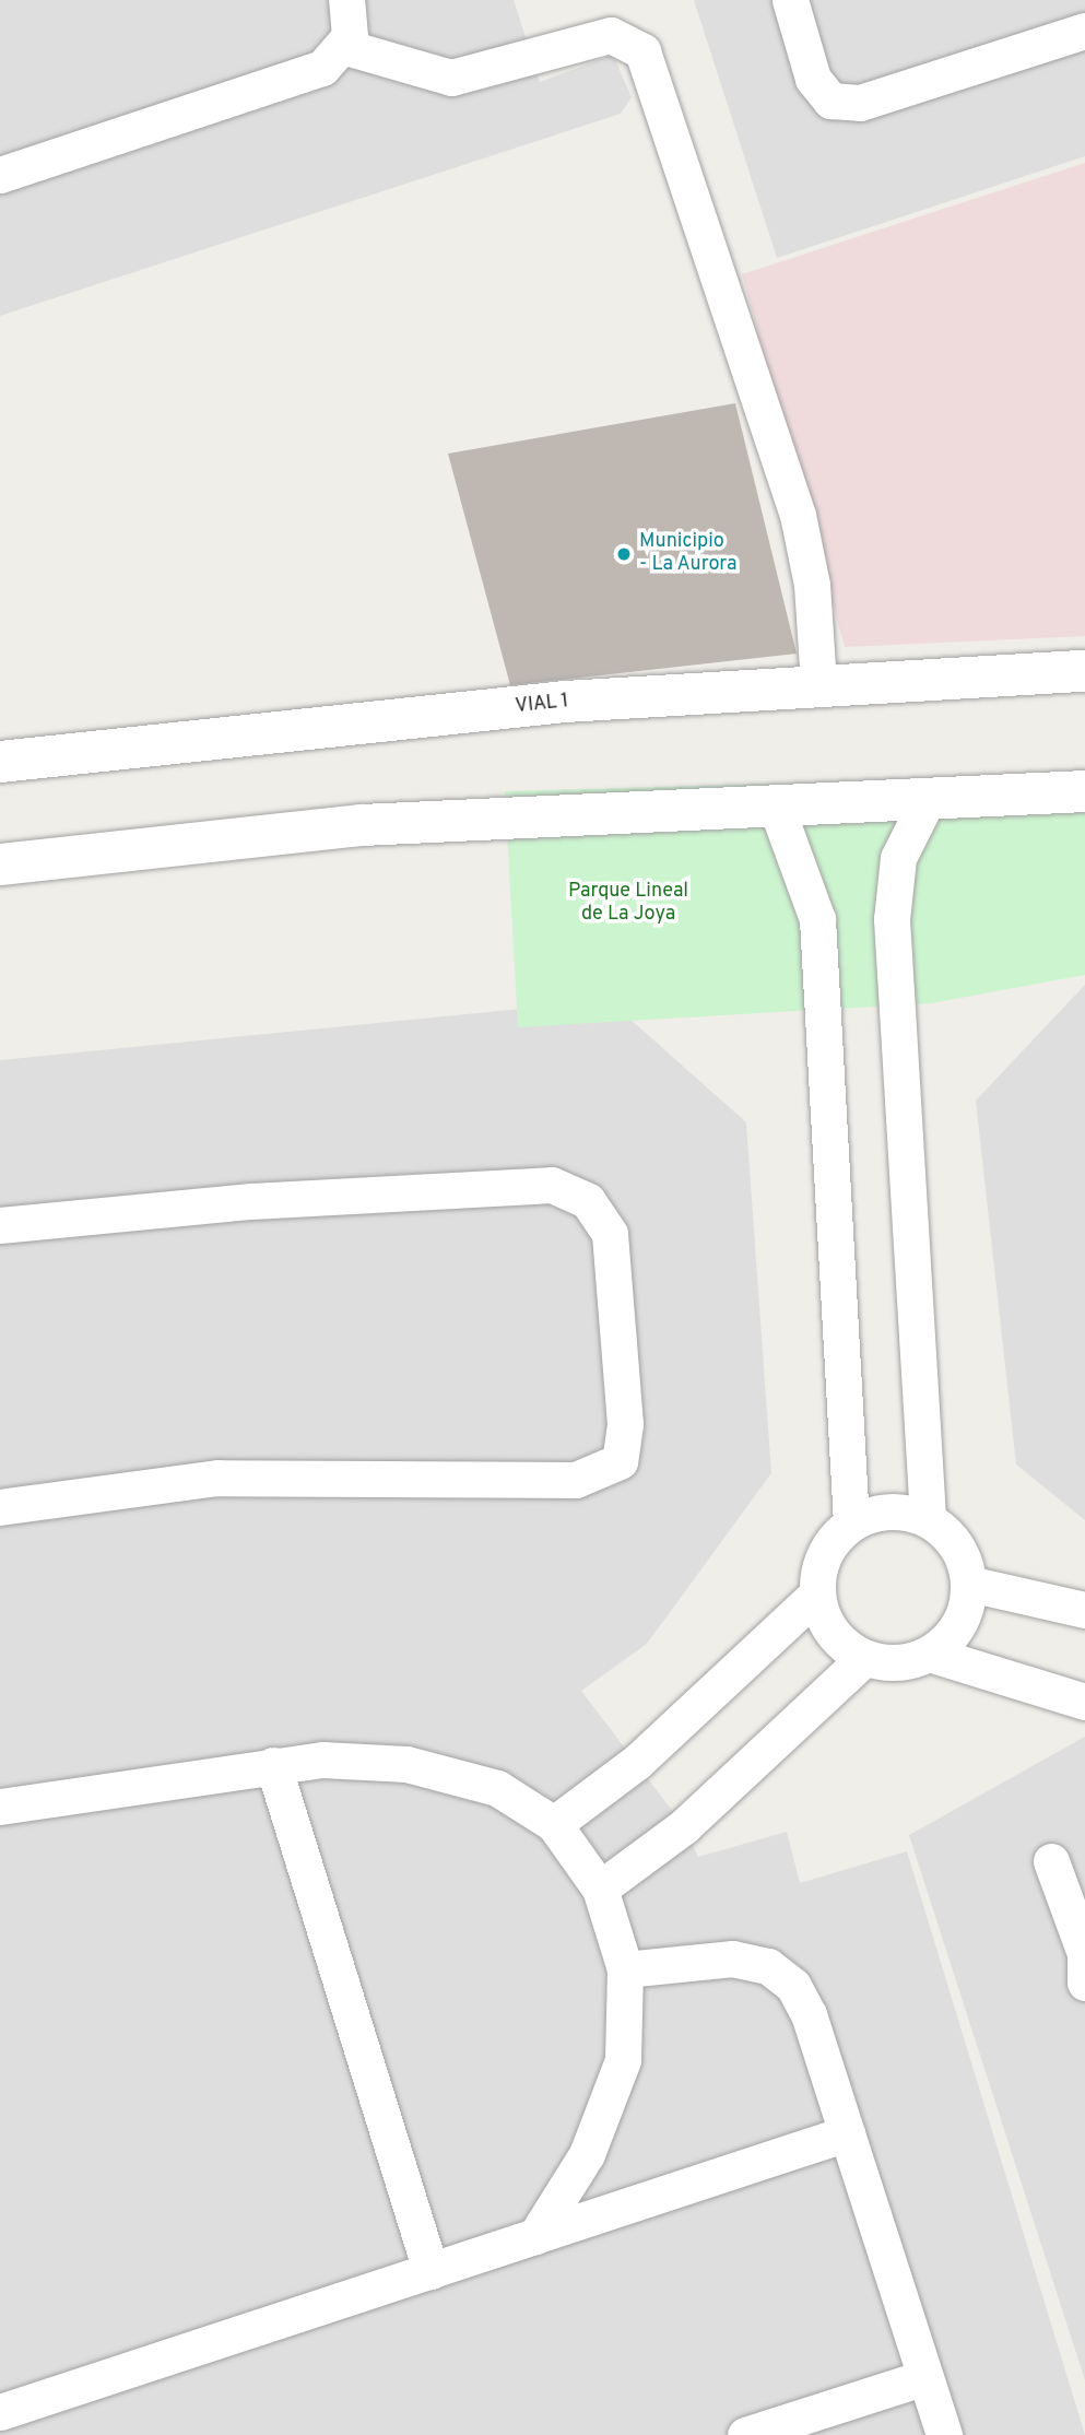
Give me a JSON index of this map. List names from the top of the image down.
{
  "streets": {
    "street": ["VIAL 1"]
  },
  "parks": ["Parque Lineal de La Joya"],
  "places": ["Municipio - La Aurora"]
}
